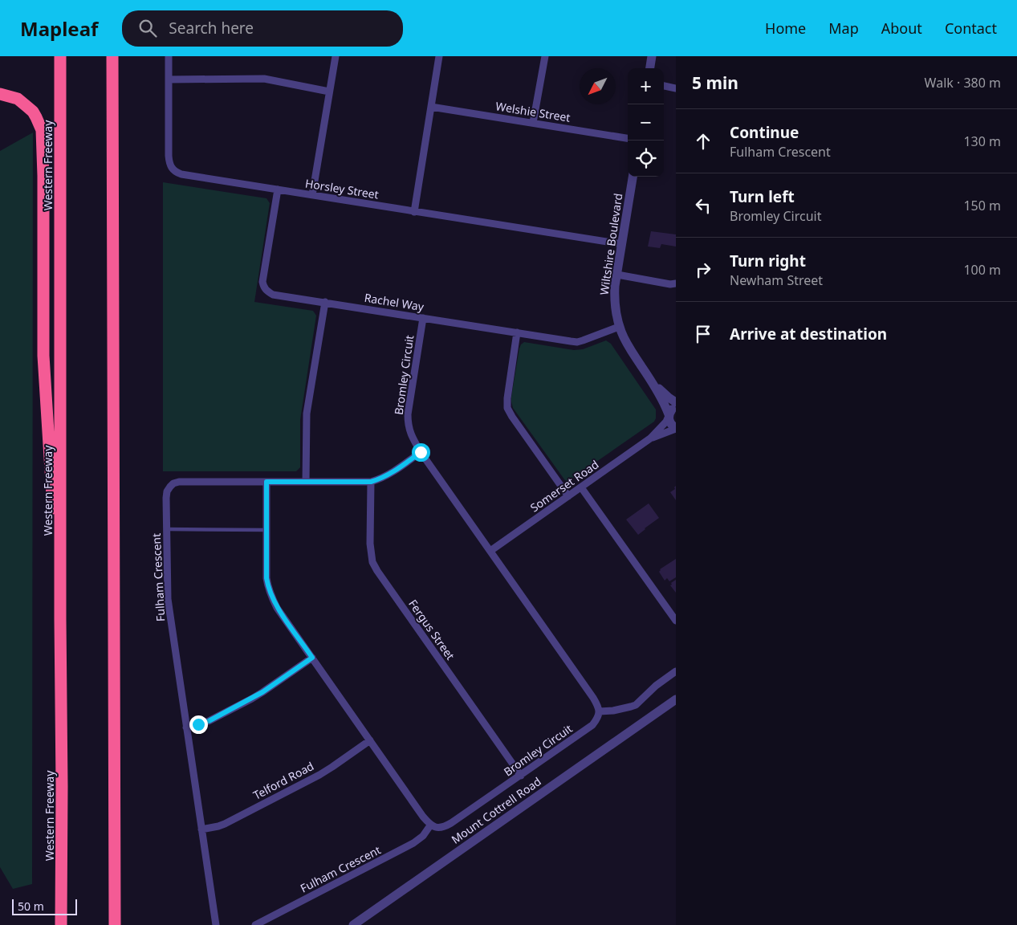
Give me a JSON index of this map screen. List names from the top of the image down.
{
  "streets": {
    "highway": ["Western Freeway"],
    "street": [
      "Welshie Street",
      "Horsley Street",
      "Wiltshire Boulevard",
      "Rachel Way",
      "Bromley Circuit",
      "Somerset Road",
      "Fulham Crescent",
      "Fergus Street",
      "Telford Road",
      "Mount Cottrell Road"
    ]
  },
  "crossings": [
    ["Horsley Street", "Wiltshire Boulevard"],
    ["Horsley Street", "Rachel Way"],
    ["Wiltshire Boulevard", "Rachel Way"],
    ["Wiltshire Boulevard", "Somerset Road"],
    ["Rachel Way", "Bromley Circuit"],
    ["Bromley Circuit", "Somerset Road"],
    ["Bromley Circuit", "Fulham Crescent"],
    ["Bromley Circuit", "Fergus Street"],
    ["Fulham Crescent", "Fergus Street"],
    ["Fulham Crescent", "Telford Road"]
  ],
  "scale_bar": "50 m",
  "north": "bottom left",
  "page": {
    "header": "Mapleaf",
    "search": "Search here",
    "nav": [
      "Home",
      "Map",
      "About",
      "Contact"
    ],
    "heading": ["5 min", "Walk · 380 m"],
    "map_buttons": ["+", "−"],
    "list": [
      ["Continue", "Fulham Crescent", "130 m"],
      ["Turn left", "Bromley Circuit", "150 m"],
      ["Turn right", "Newham Street", "100 m"],
      "Arrive at destination"
    ],
    "scale": "50 m"
  }
}
